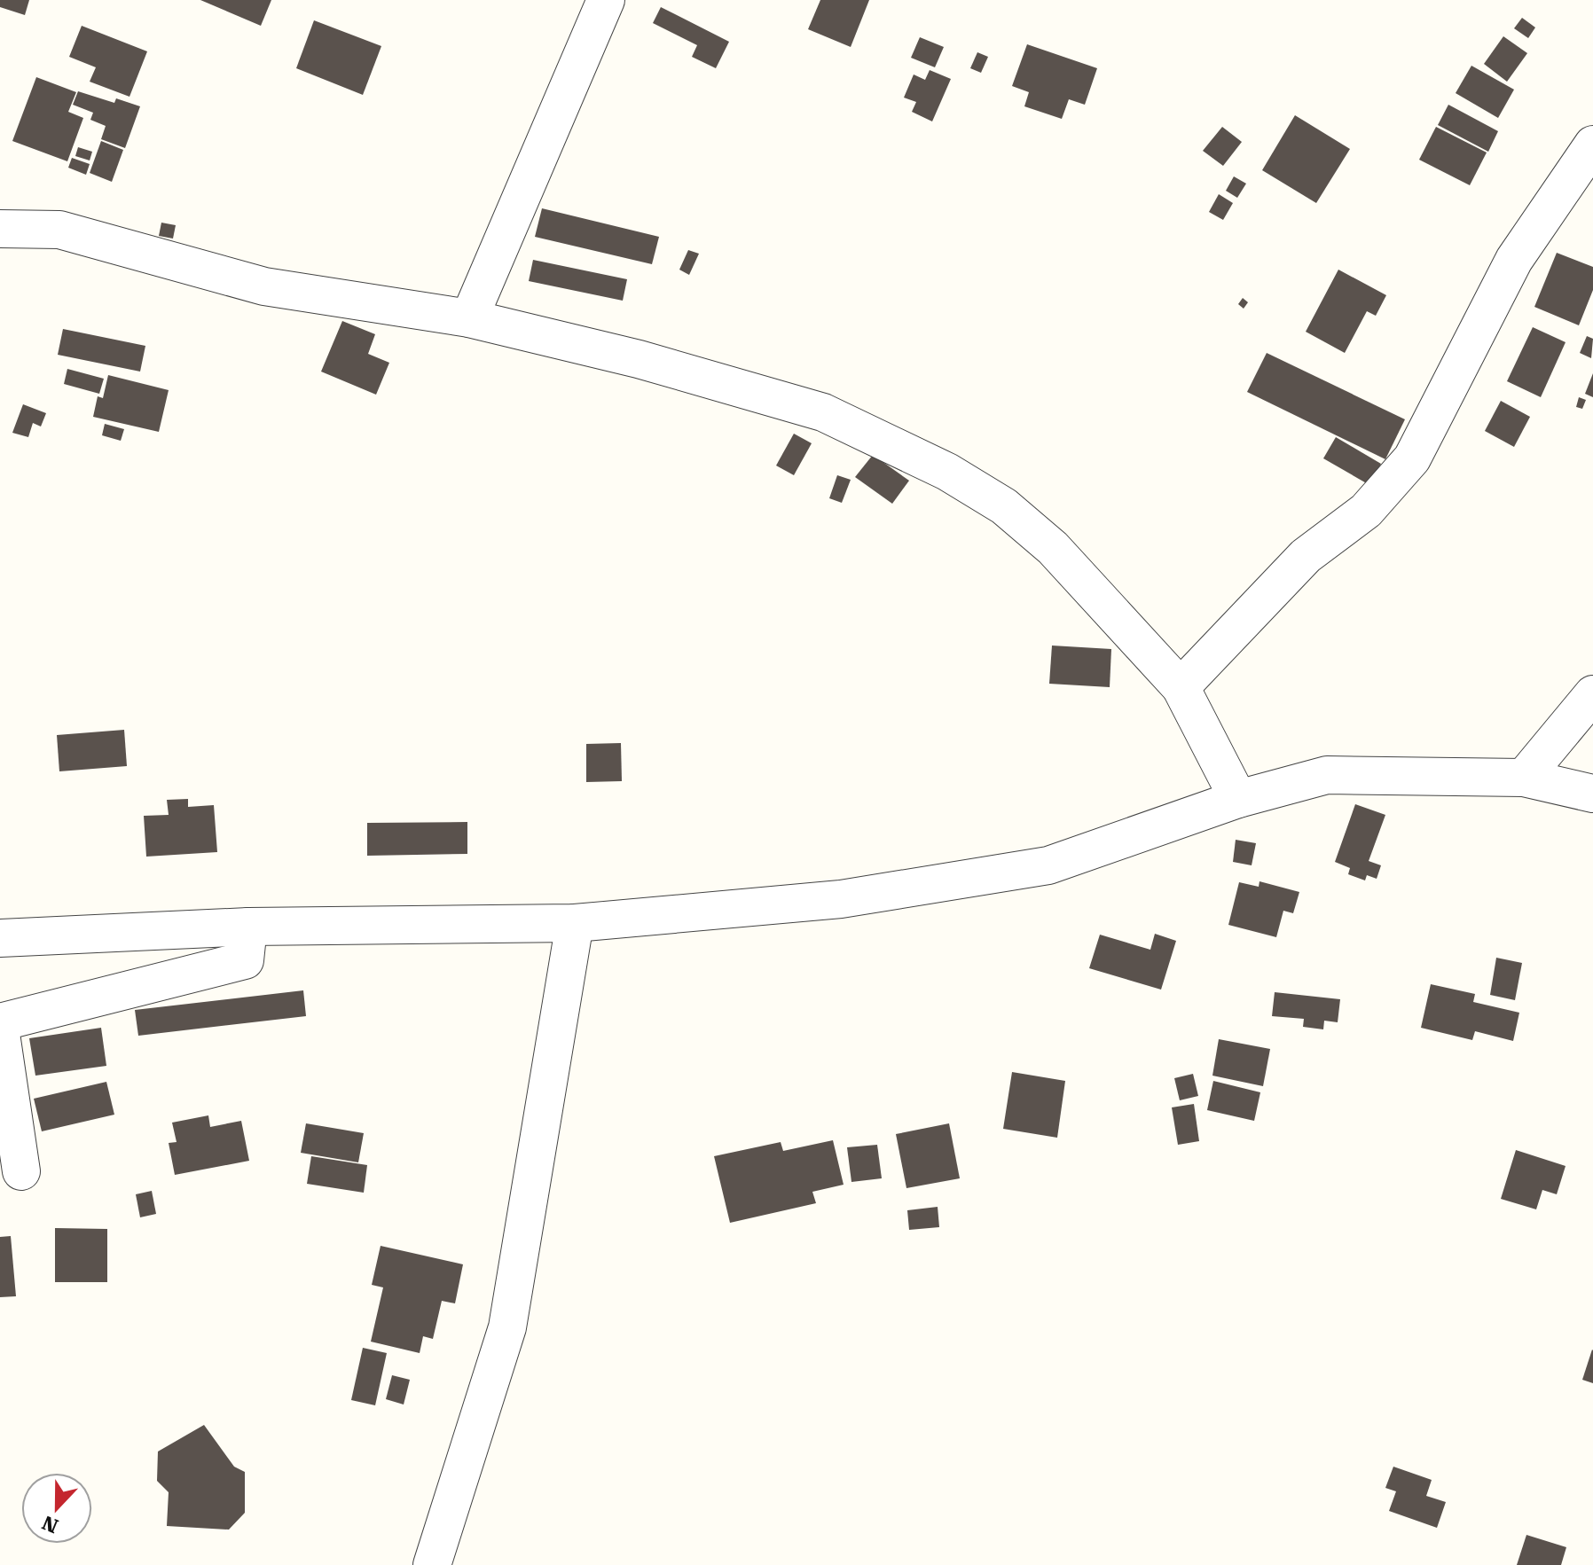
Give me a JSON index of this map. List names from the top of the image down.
{
  "north": "bottom"
}
